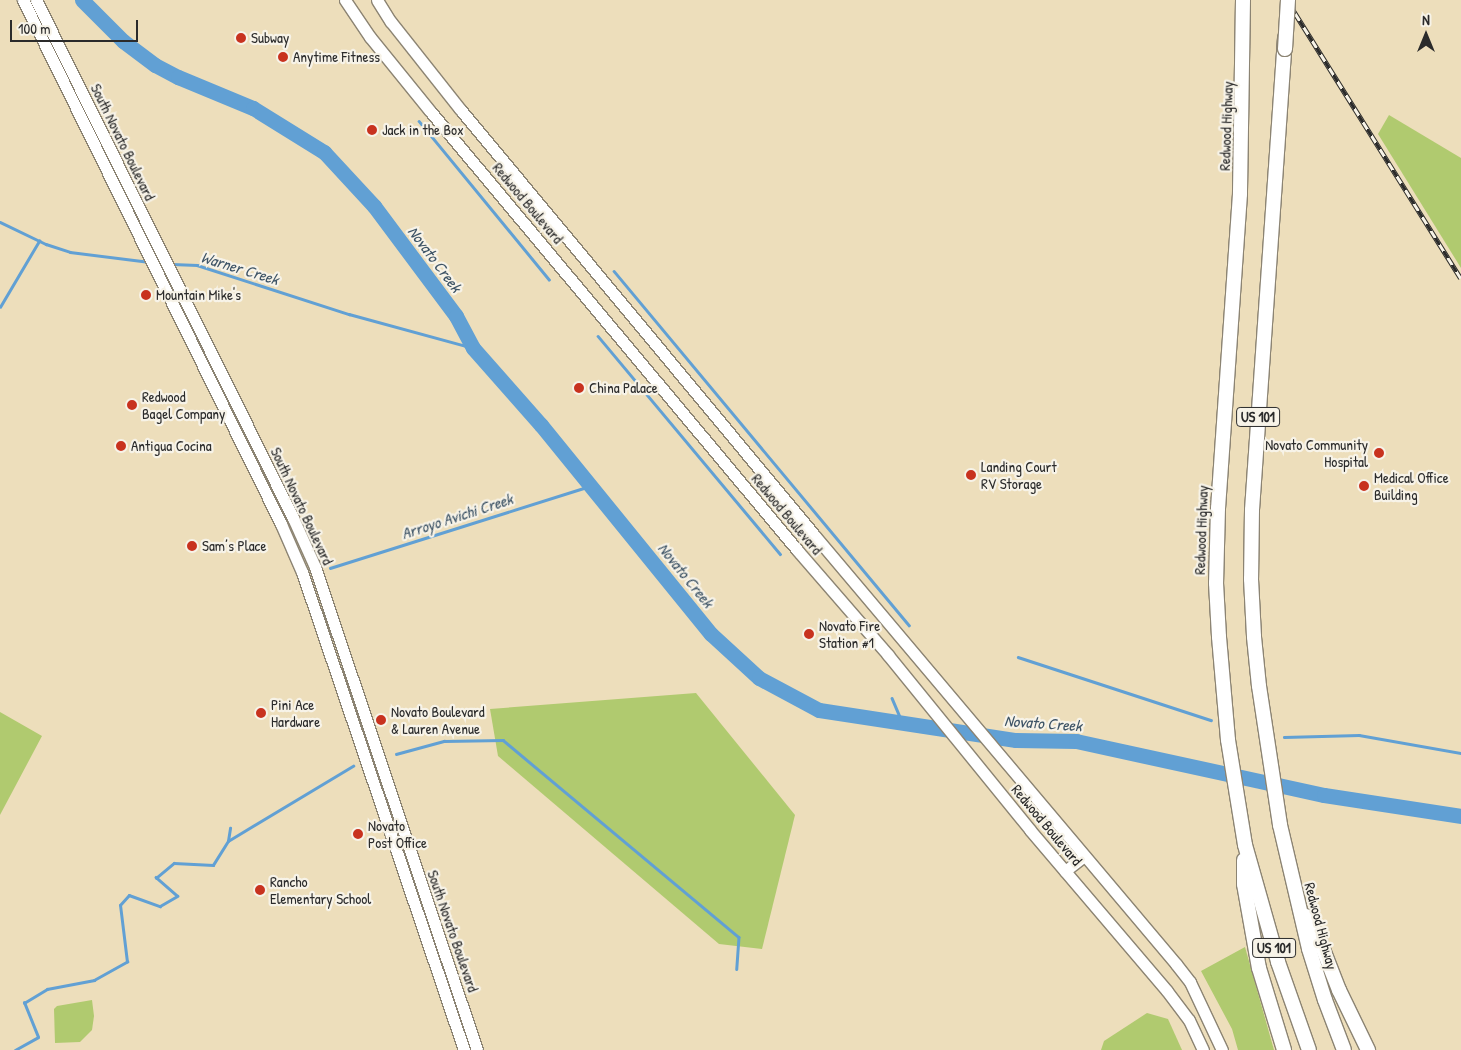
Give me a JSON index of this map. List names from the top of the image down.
{
  "streets": {
    "highway": ["Redwood Highway", "US 101"],
    "main road": ["South Novato Boulevard", "Redwood Boulevard"]
  },
  "water": ["Novato Creek", "Warner Creek", "Arroyo Avichi Creek"],
  "places": [
    "Subway",
    "Anytime Fitness",
    "Jack in the Box",
    "Mountain Mike's",
    "China Palace",
    "Redwood Bagel Company",
    "Antigua Cocina",
    "Novato Community Hospital",
    "Landing Court RV Storage",
    "Medical Office Building",
    "Sam’s Place",
    "Novato Fire Station #1",
    "Pini Ace Hardware",
    "Novato Boulevard & Lauren Avenue",
    "Novato Post Office",
    "Rancho Elementary School"
  ],
  "scale_bar": "100 m",
  "north": "top"
}
